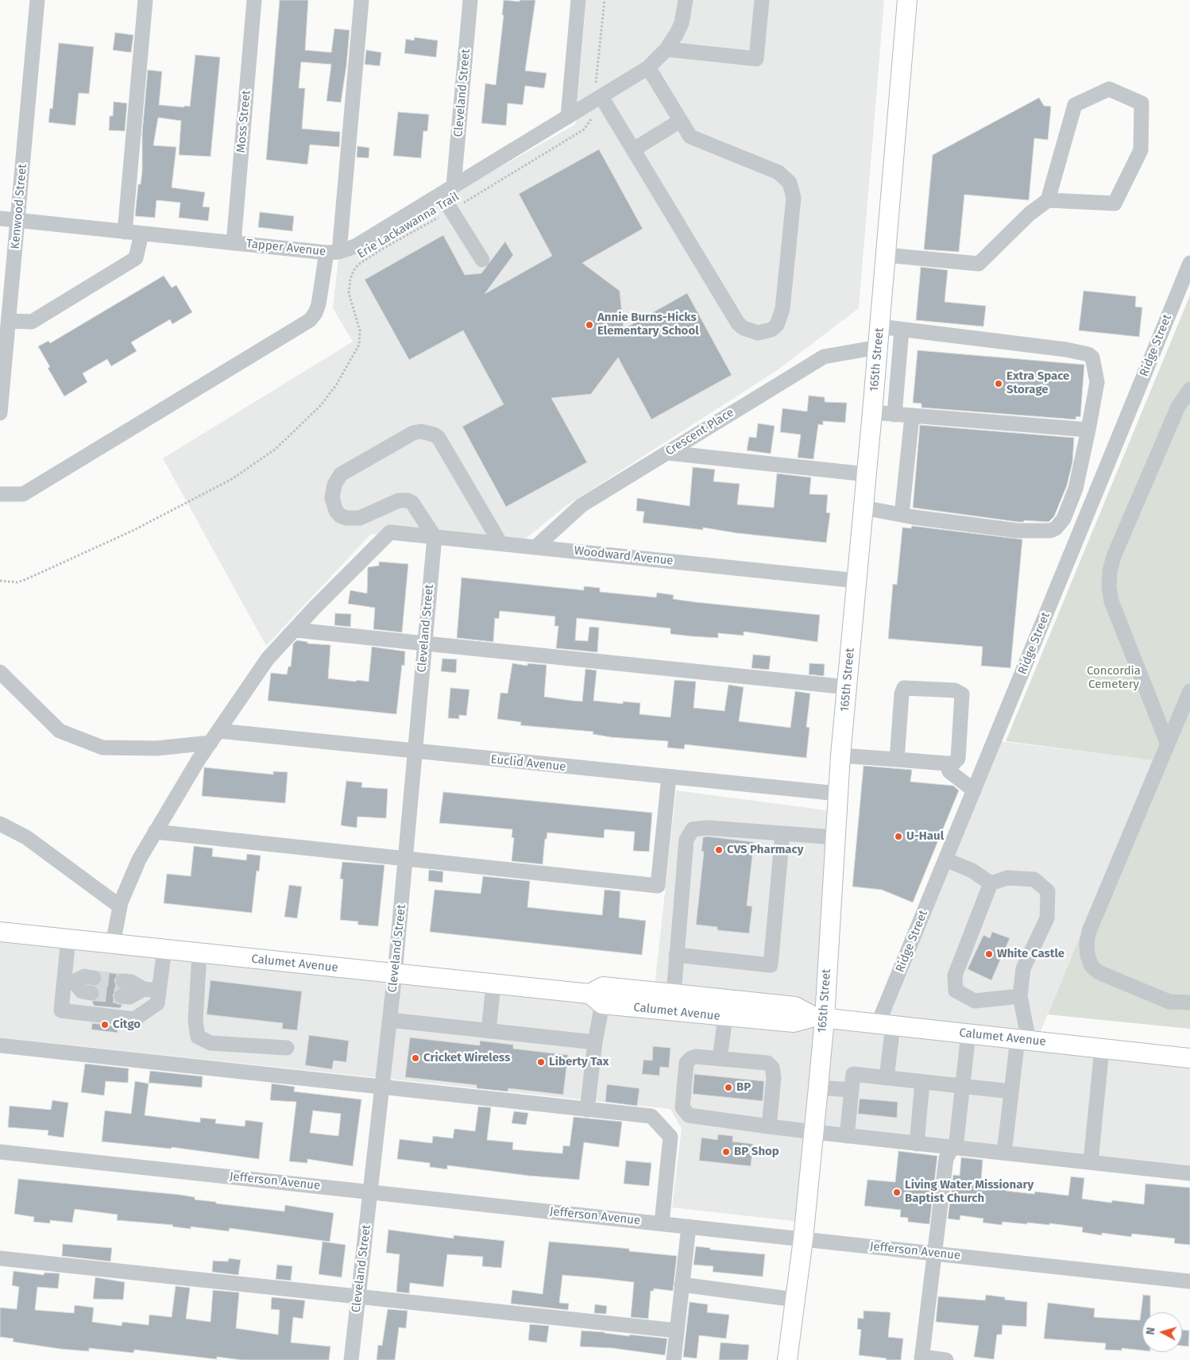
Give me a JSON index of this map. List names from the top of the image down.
{
  "streets": {
    "main road": ["165th Street", "Calumet Avenue"],
    "street": [
      "Cleveland Street",
      "Moss Street",
      "Kenwood Street",
      "Tapper Avenue",
      "Ridge Street",
      "Crescent Place",
      "Woodward Avenue",
      "Euclid Avenue",
      "Jefferson Avenue"
    ],
    "path": ["Erie Lackawanna Trail"]
  },
  "crossings": [
    ["Cleveland Street", "Tapper Avenue"],
    ["Cleveland Street", "Woodward Avenue"],
    ["Cleveland Street", "Euclid Avenue"],
    ["Cleveland Street", "Calumet Avenue"],
    ["Cleveland Street", "Jefferson Avenue"],
    ["Moss Street", "Tapper Avenue"],
    ["Kenwood Street", "Tapper Avenue"],
    ["Ridge Street", "Calumet Avenue"],
    ["165th Street", "Crescent Place"],
    ["165th Street", "Woodward Avenue"],
    ["165th Street", "Euclid Avenue"],
    ["165th Street", "Calumet Avenue"],
    ["165th Street", "Jefferson Avenue"],
    ["Crescent Place", "Woodward Avenue"]
  ],
  "parks": ["Concordia Cemetery"],
  "places": [
    "Annie Burns-Hicks Elementary School",
    "Extra Space Storage",
    "U-Haul",
    "CVS Pharmacy",
    "White Castle",
    "Citgo",
    "Cricket Wireless",
    "Liberty Tax",
    "BP",
    "BP Shop",
    "Living Water Missionary Baptist Church"
  ],
  "north": "left"
}
